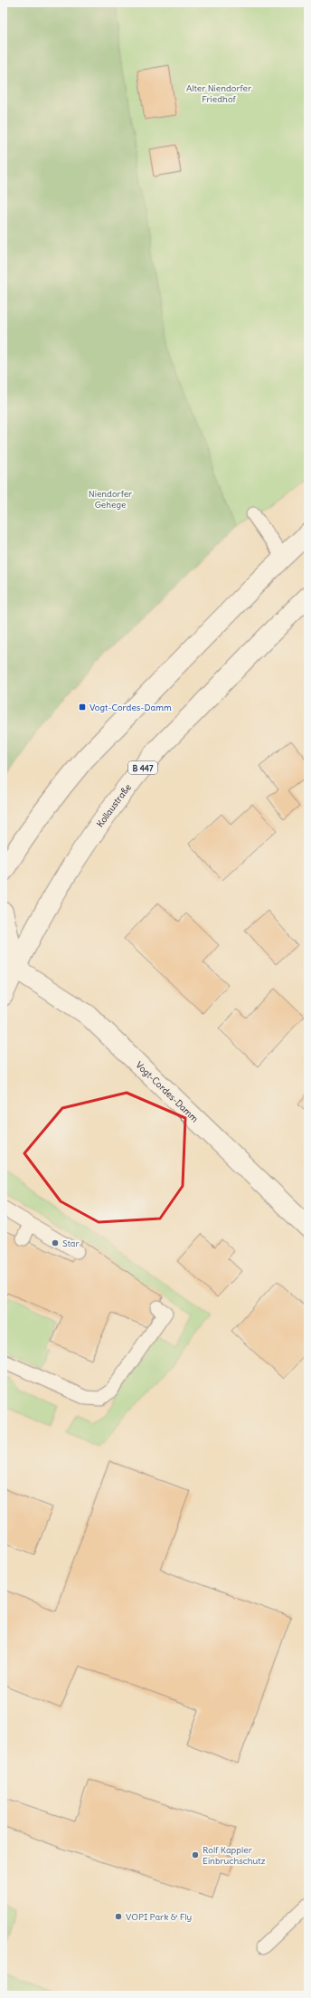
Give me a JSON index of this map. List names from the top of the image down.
{
  "streets": {
    "main road": ["B 447", "Kollaustraße", "Vogt-Cordes-Damm"]
  },
  "crossings": [
    ["Kollaustraße", "Vogt-Cordes-Damm"]
  ],
  "parks": ["Alter Niendorfer Friedhof", "Niendorfer Gehege"],
  "places": {
    "transit": ["Vogt-Cordes-Damm"],
    "other": ["Star", "Rolf Kappler Einbruchschutz", "VOPI Park & Fly"]
  }
}
